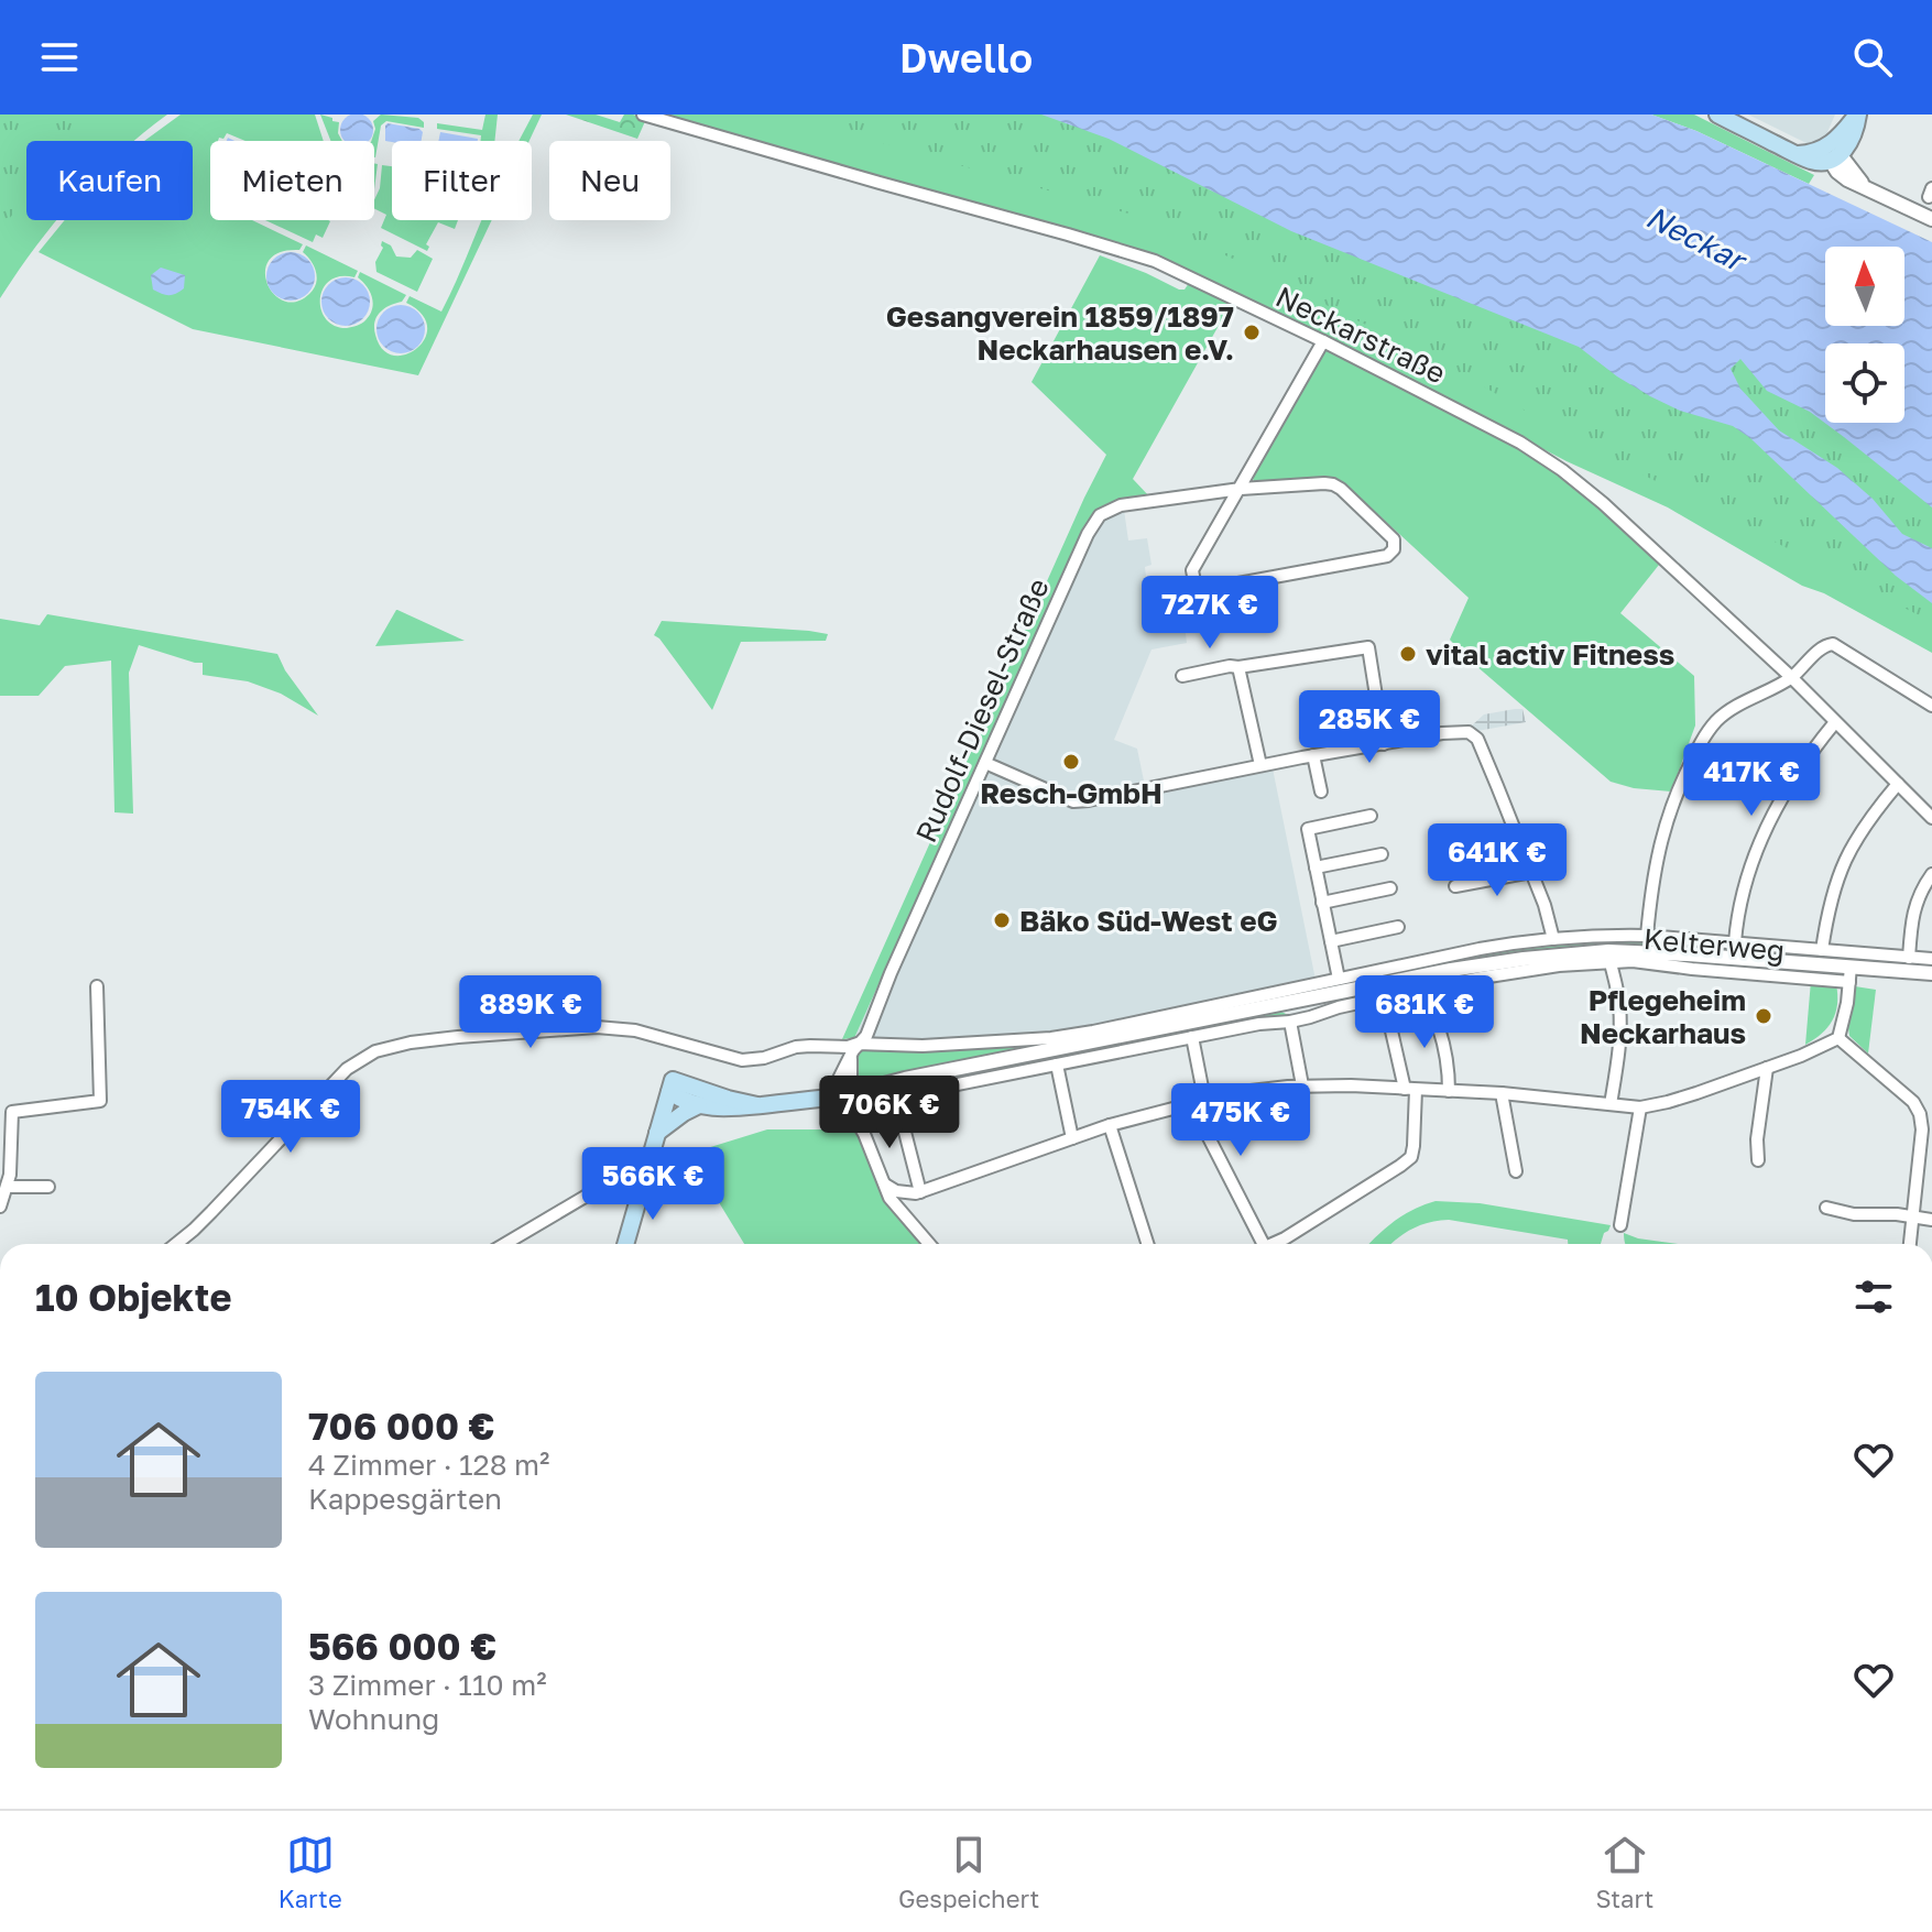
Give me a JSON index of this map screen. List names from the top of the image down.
{
  "streets": {
    "street": ["Neckarstraße", "Rudolf-Diesel-Straße", "Kelterweg"]
  },
  "water": ["Neckar"],
  "places": [
    "Gesangverein 1859/1897 Neckarhausen e.V.",
    "vital activ Fitness",
    "Resch-GmbH",
    "Bäko Süd-West eG",
    "Pflegeheim Neckarhaus"
  ],
  "north": "top",
  "page": {
    "header": "Dwello",
    "chip": [
      "Kaufen",
      "Mieten",
      "Filter",
      "Neu"
    ],
    "price": [
      "727K €",
      "285K €",
      "417K €",
      "641K €",
      "889K €",
      "681K €",
      "706K €",
      "754K €",
      "475K €",
      "566K €"
    ],
    "heading": "10 Objekte",
    "list": [
      {
        "name": "706 000 €",
        "note": "4 Zimmer · 128 m² · Kappesgärten"
      },
      {
        "name": "566 000 €",
        "note": "3 Zimmer · 110 m² · Wohnung"
      }
    ],
    "tabs": ["Karte", "Gespeichert", "Start"]
  }
}
